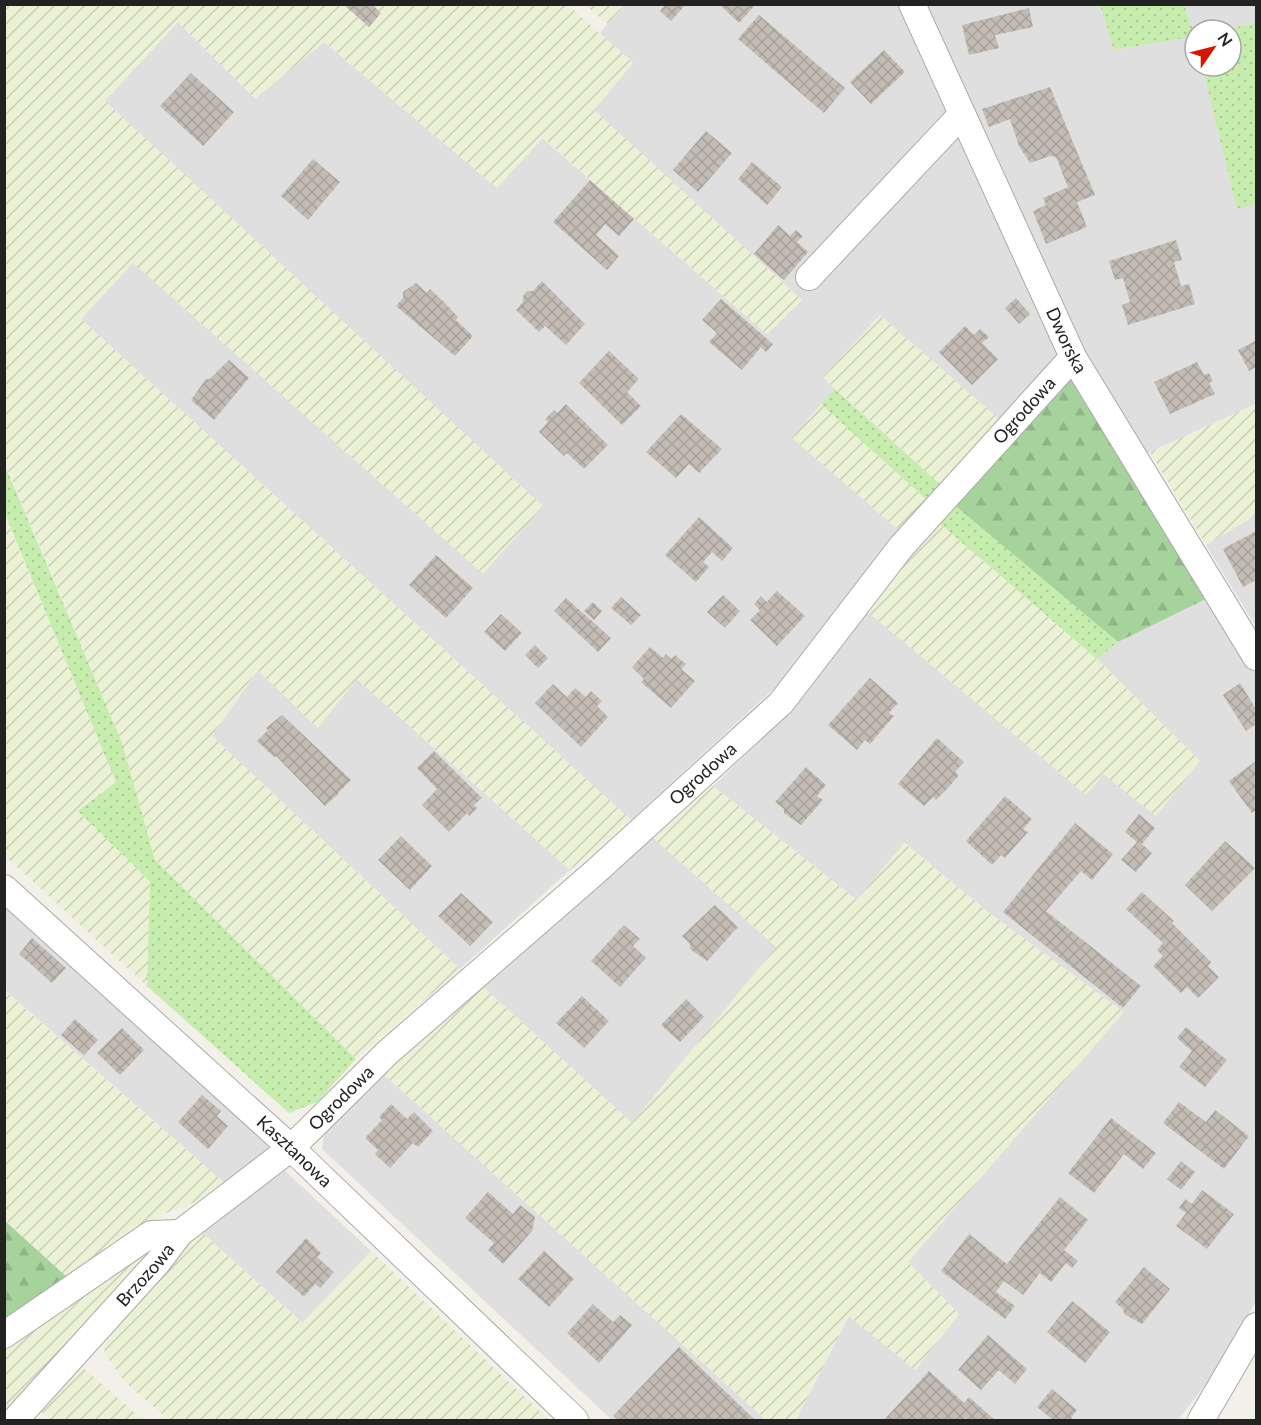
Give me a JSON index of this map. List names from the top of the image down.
{
  "streets": {
    "street": [
      "Dworska",
      "Ogrodowa",
      "Kasztanowa",
      "Brzozowa"
    ]
  },
  "crossings": [
    ["Dworska", "Ogrodowa"],
    ["Ogrodowa", "Kasztanowa"],
    ["Ogrodowa", "Brzozowa"],
    ["Kasztanowa", "Brzozowa"]
  ],
  "north": "top right"
}
